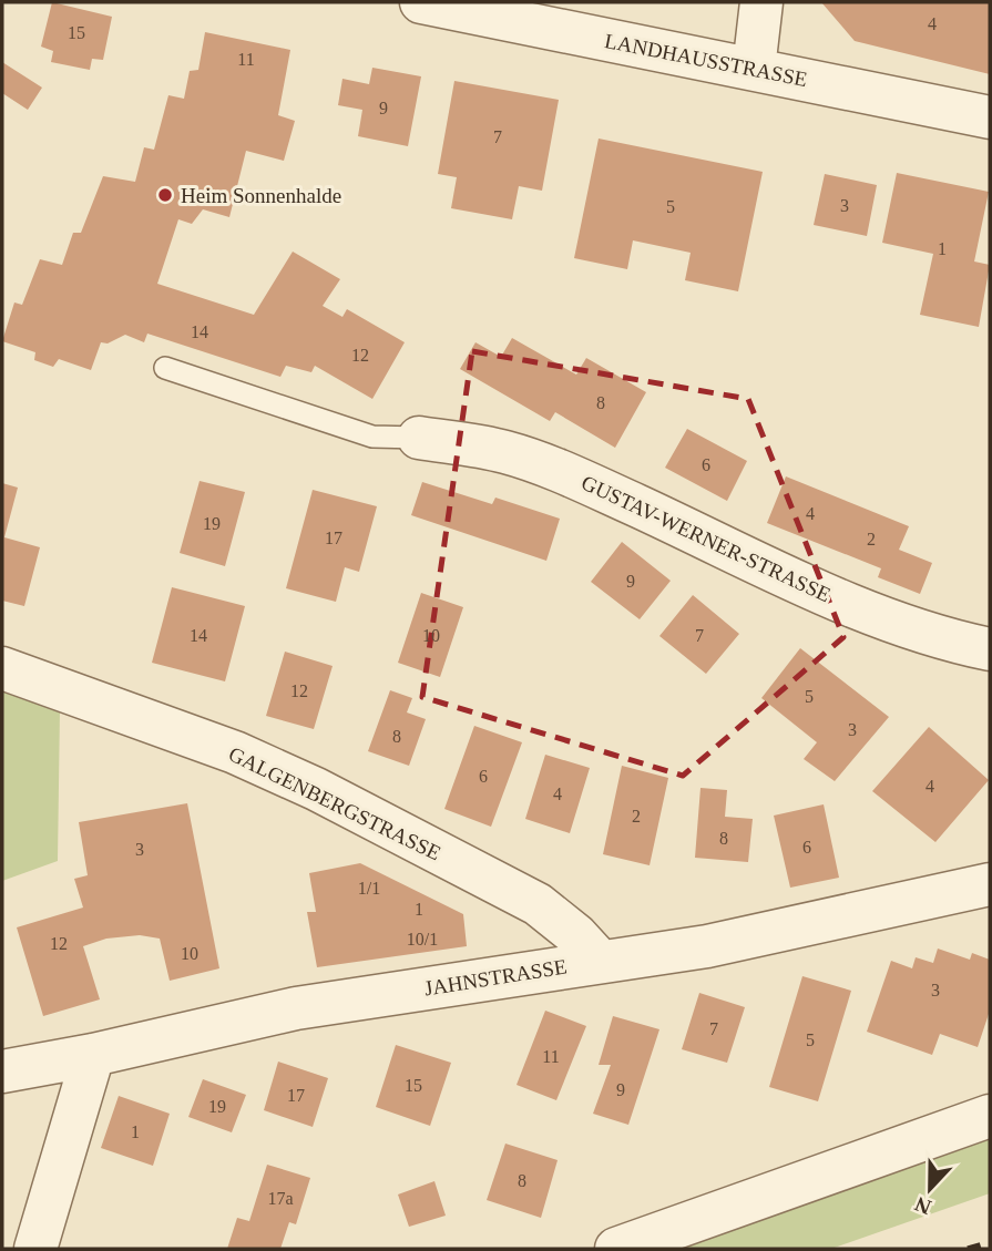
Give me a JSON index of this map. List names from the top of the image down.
{
  "streets": {
    "street": [
      "LANDHAUSSTRASSE",
      "GUSTAV-WERNER-STRASSE",
      "GALGENBERGSTRASSE",
      "JAHNSTRASSE"
    ]
  },
  "crossings": [
    ["GALGENBERGSTRASSE", "JAHNSTRASSE"]
  ],
  "places": ["Heim Sonnenhalde"],
  "house_numbers": [
    "4",
    "15",
    "11",
    "9",
    "7",
    "3",
    "5",
    "1",
    "14",
    "12",
    "8",
    "6",
    "4",
    "19",
    "17",
    "2",
    "9",
    "14",
    "10",
    "7",
    "12",
    "5",
    "3",
    "8",
    "6",
    "4",
    "4",
    "2",
    "8",
    "6",
    "3",
    "1/1",
    "1",
    "10/1",
    "12",
    "10",
    "3",
    "7",
    "5",
    "11",
    "15",
    "9",
    "17",
    "19",
    "1",
    "8",
    "17a"
  ],
  "north": "bottom"
}
